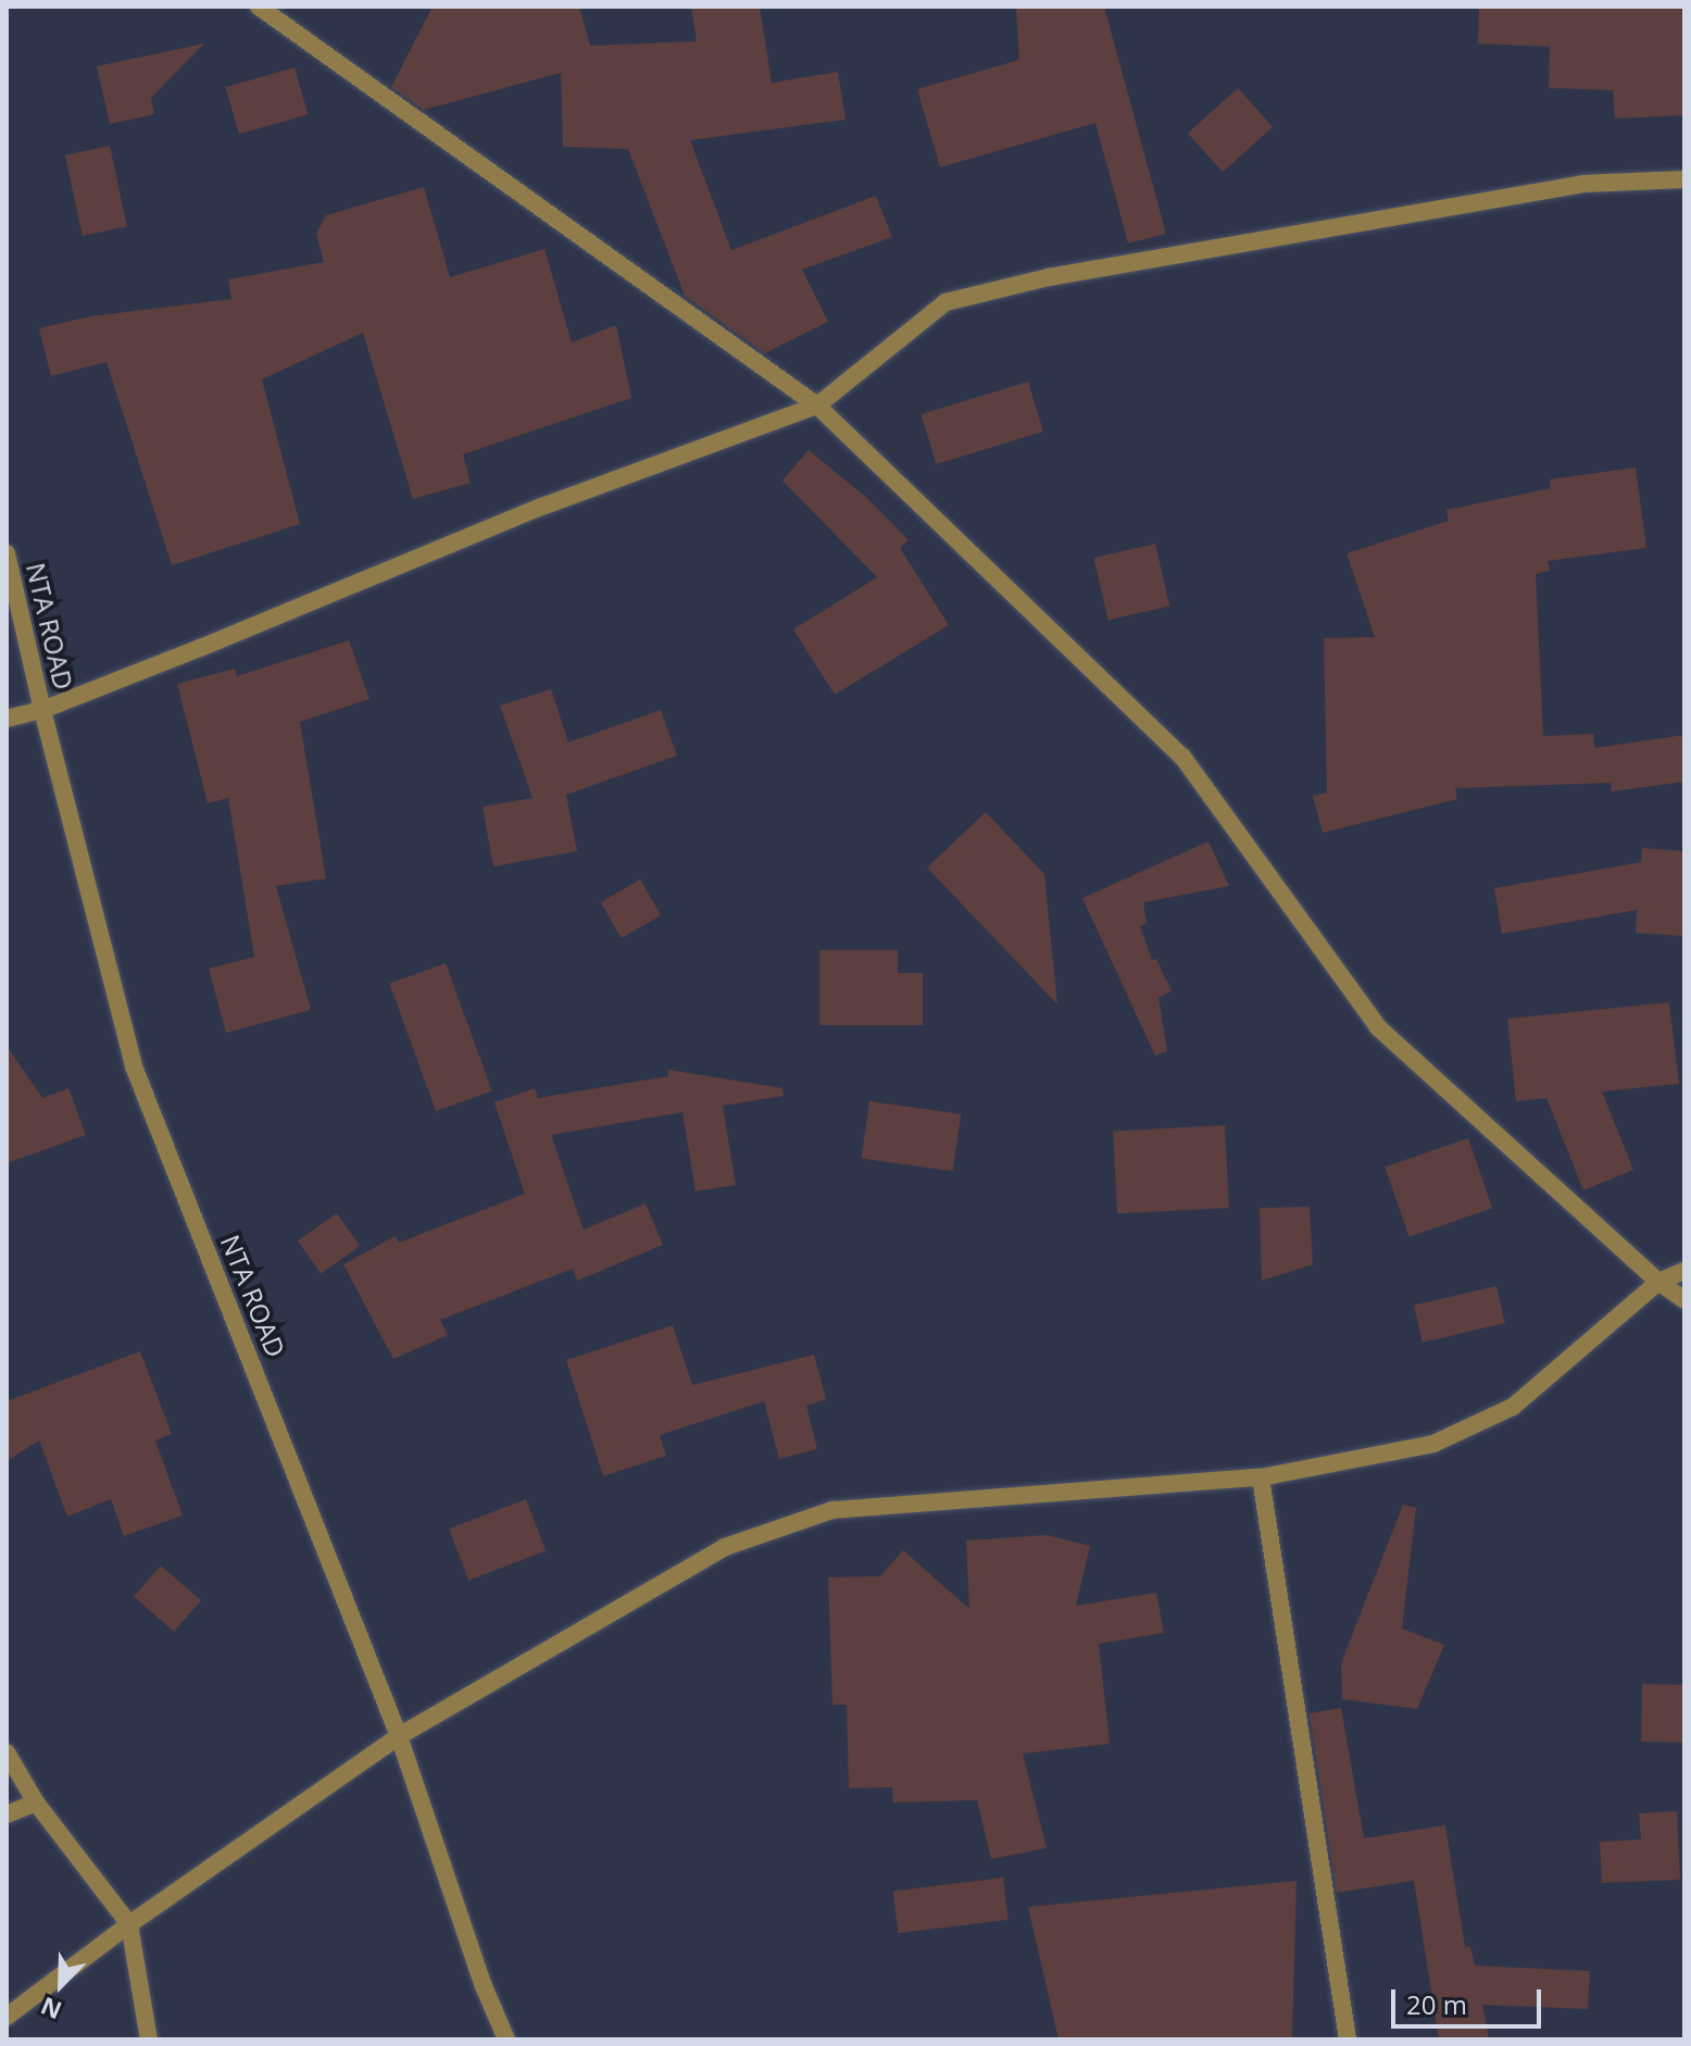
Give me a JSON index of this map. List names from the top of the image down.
{
  "streets": {
    "street": ["NTA ROAD"]
  },
  "scale_bar": "20 m",
  "north": "bottom left"
}
